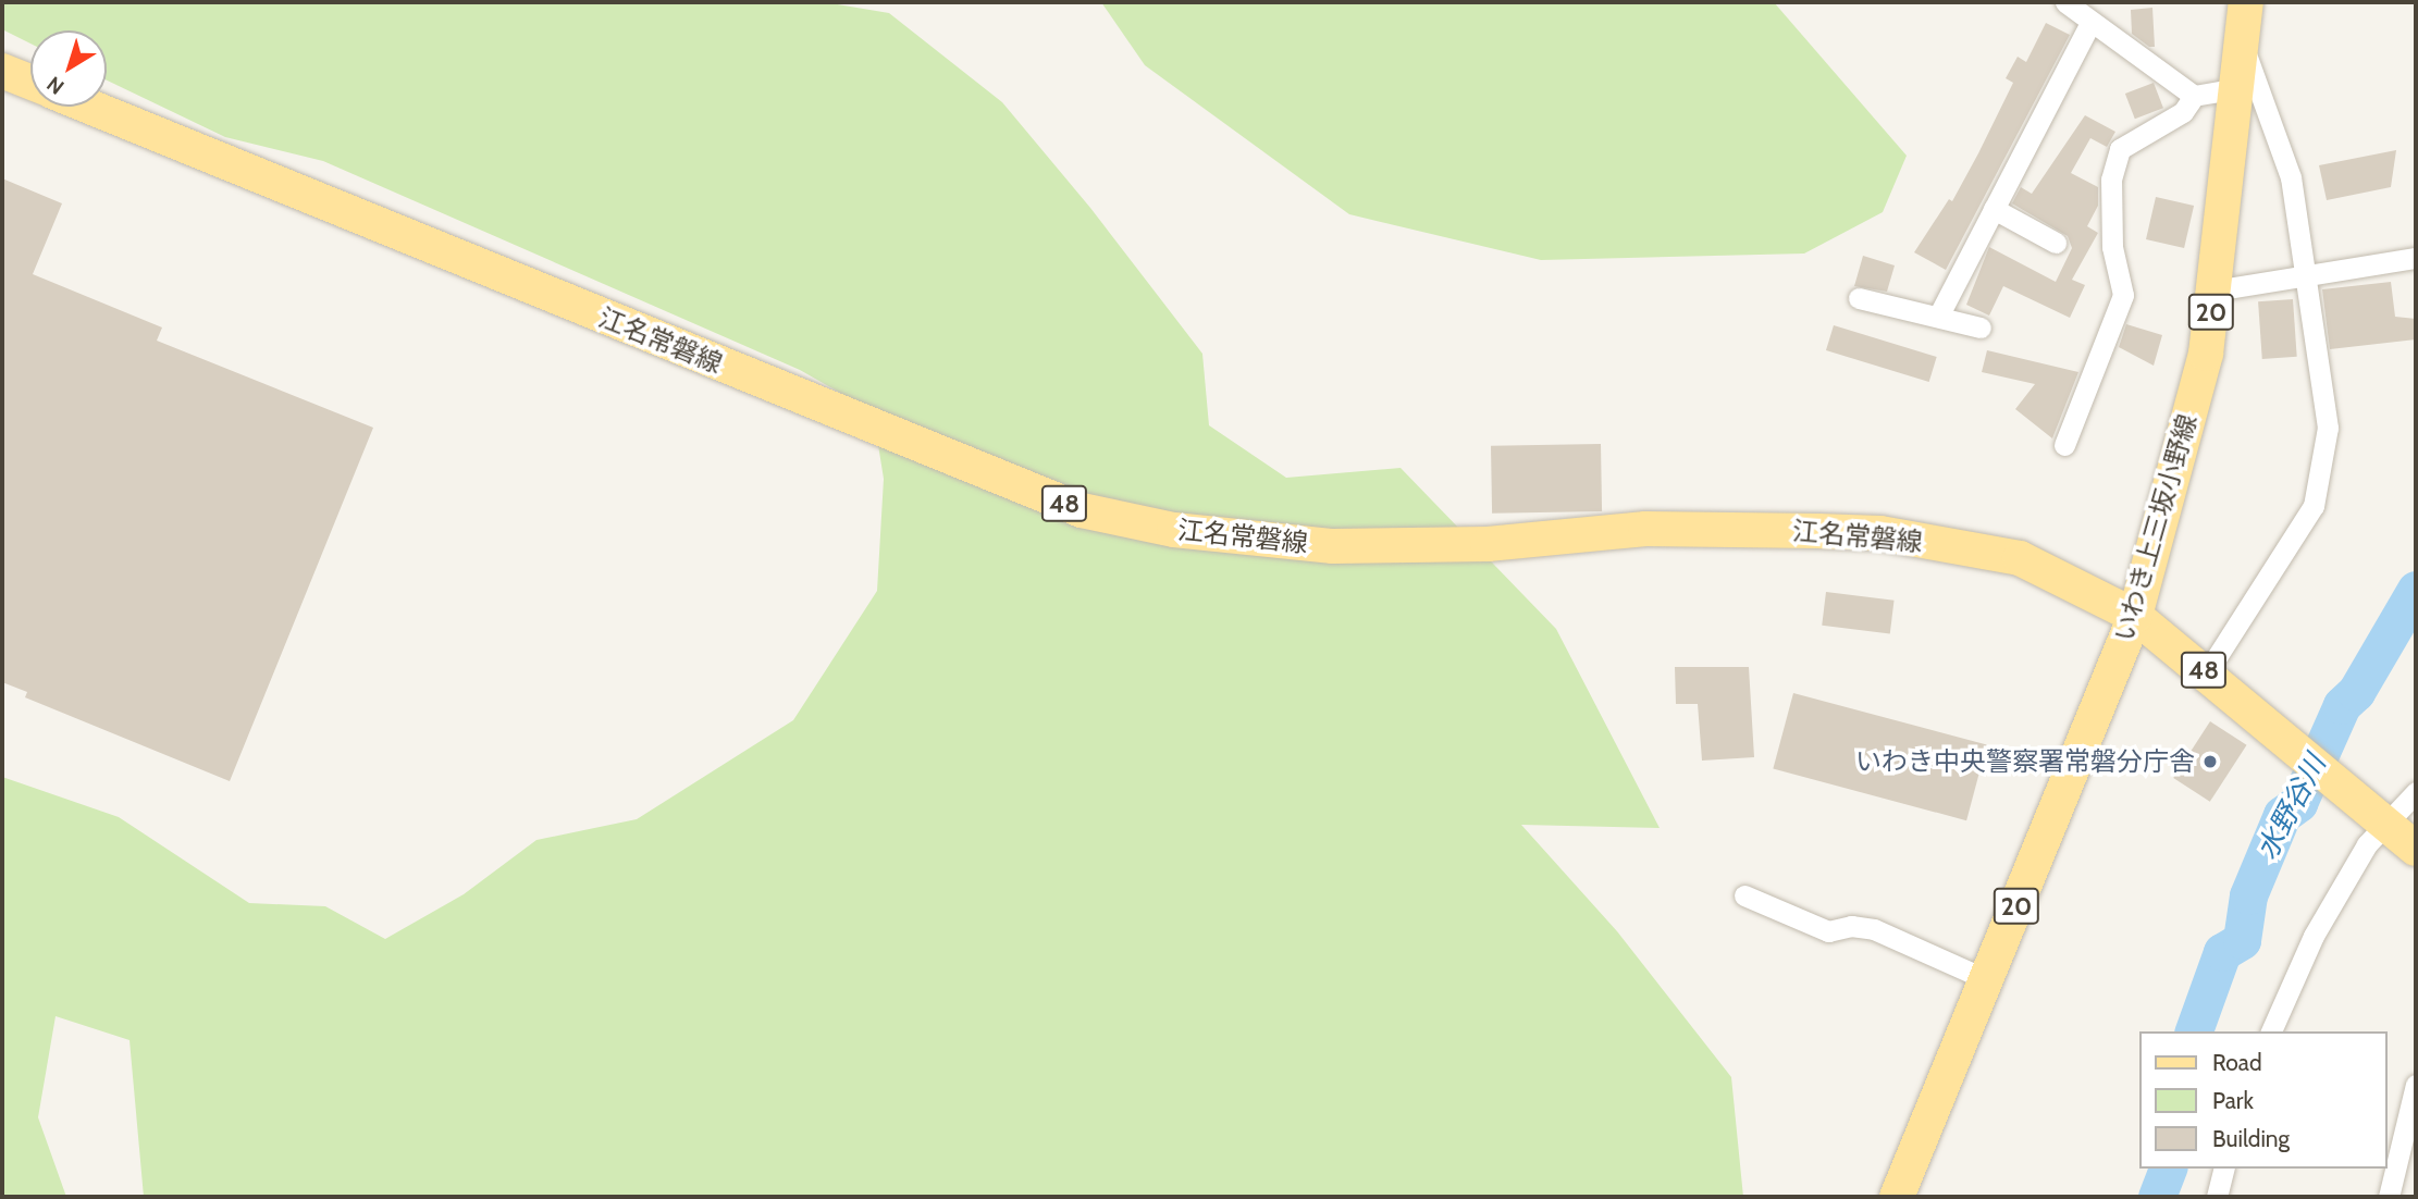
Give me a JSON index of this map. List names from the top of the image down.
{
  "streets": {
    "main road": [
      "20",
      "江名常磐線",
      "48",
      "いわき上三坂小野線"
    ]
  },
  "crossings": [
    ["江名常磐線", "いわき上三坂小野線"]
  ],
  "water": ["水野谷川"],
  "places": ["いわき中央警察署常磐分庁舎"],
  "legend": ["Road", "Park", "Building"],
  "north": "bottom left"
}
